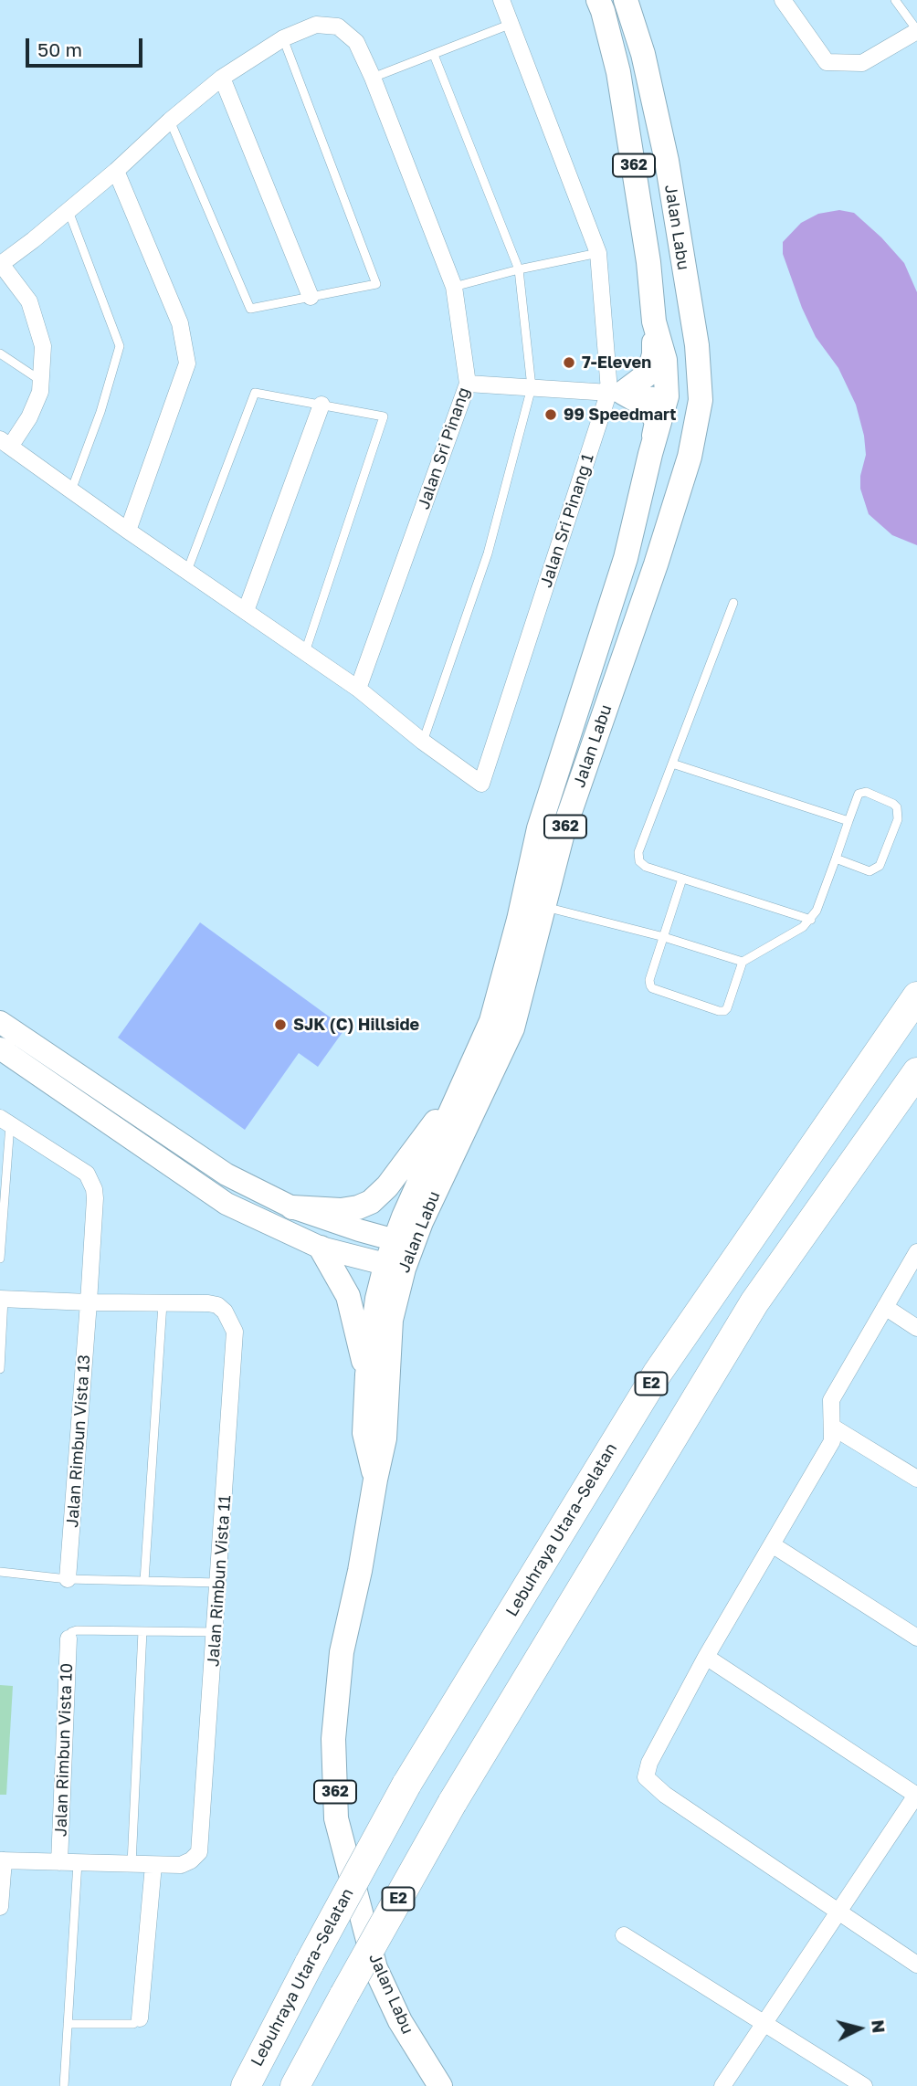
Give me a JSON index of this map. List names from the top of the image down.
{
  "streets": {
    "highway": ["E2", "Lebuhraya Utara–Selatan"],
    "main road": ["362", "Jalan Labu"],
    "street": [
      "Jalan Sri Pinang",
      "Jalan Sri Pinang 1",
      "Jalan Rimbun Vista 13",
      "Jalan Rimbun Vista 11",
      "Jalan Rimbun Vista 10"
    ]
  },
  "places": ["7-Eleven", "99 Speedmart", "SJK (C) Hillside"],
  "scale_bar": "50 m",
  "north": "right"
}
